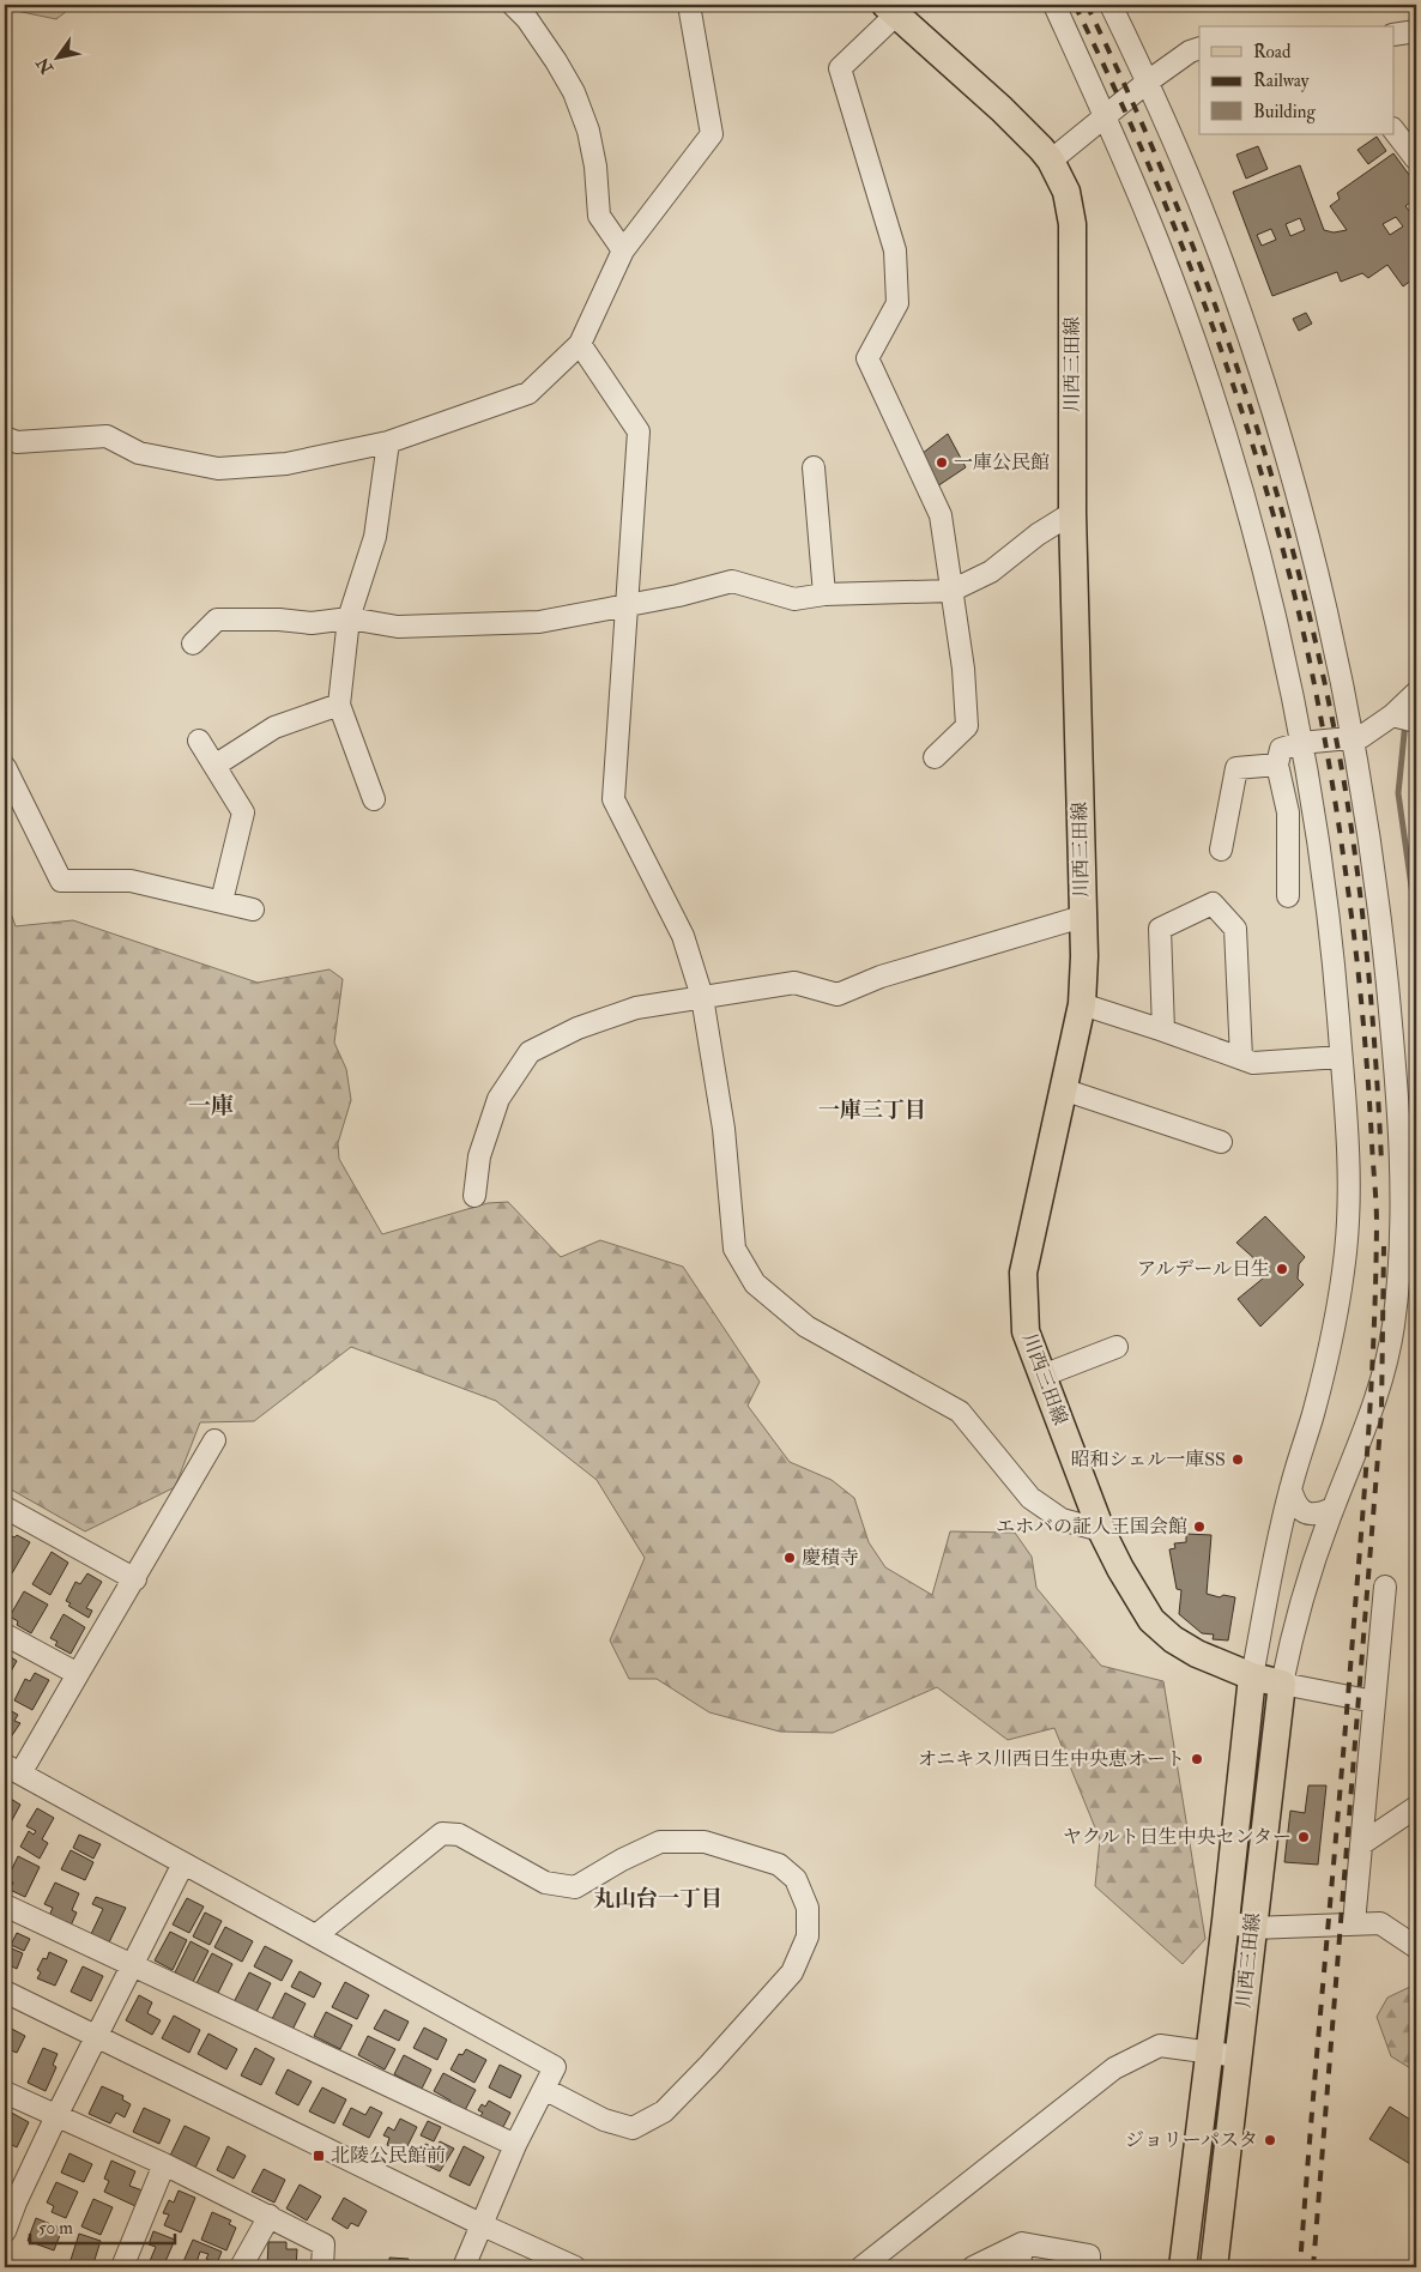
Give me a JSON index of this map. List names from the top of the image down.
{
  "streets": {
    "main road": ["川西三田線"]
  },
  "districts": ["一庫", "一庫三丁目", "丸山台一丁目"],
  "places": {
    "other": [
      "一庫公民館",
      "アルデール日生",
      "昭和シェル一庫SS",
      "エホバの証人王国会館",
      "慶積寺",
      "オニキス川西日生中央恵オート",
      "ヤクルト日生中央センター",
      "ジョリーパスタ"
    ],
    "transit": ["北陵公民館前"]
  },
  "legend": ["Road", "Railway", "Building"],
  "scale_bar": "50 m",
  "north": "bottom left"
}
